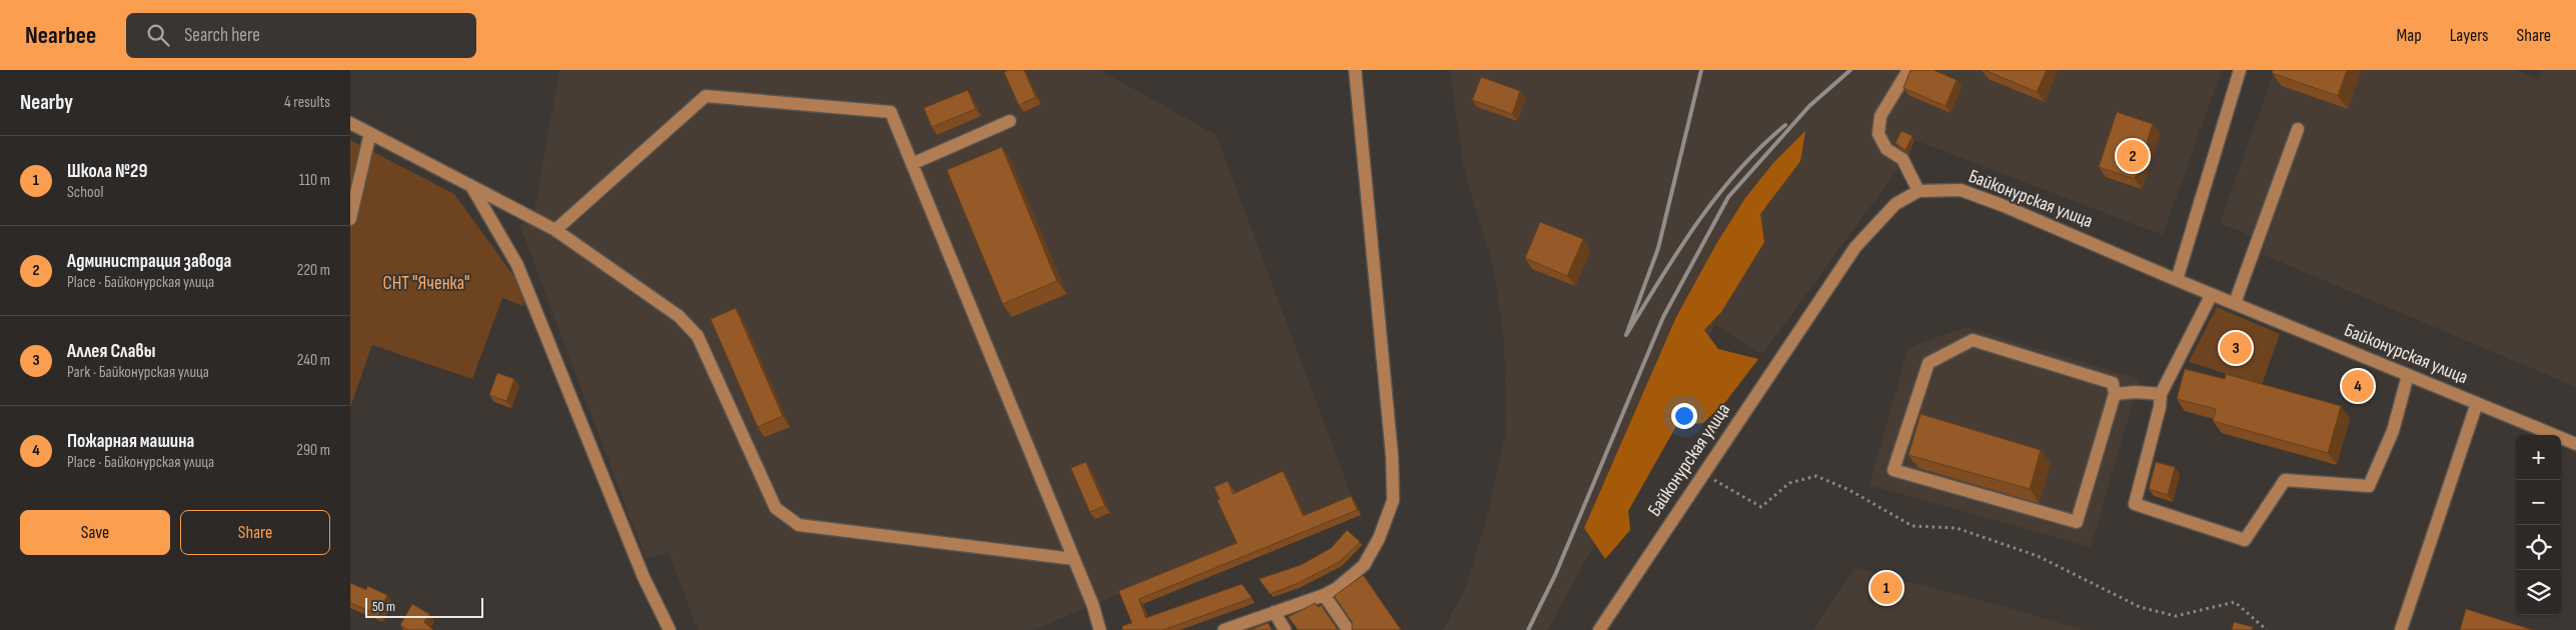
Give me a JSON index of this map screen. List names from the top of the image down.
{
  "streets": {
    "street": ["Байконурская улица"]
  },
  "parks": ["СНТ \"Яченка\""],
  "scale_bar": "50 m",
  "page": {
    "header": "Nearbee",
    "search": "Search here",
    "nav": ["Map", "Layers", "Share"],
    "heading": ["Nearby", "4 results"],
    "list": [
      {
        "mark": "1",
        "name": "Школа №29",
        "note": "School",
        "value": "110 m"
      },
      {
        "mark": "2",
        "name": "Администрация завода",
        "note": "Place · Байконурская улица",
        "value": "220 m"
      },
      {
        "mark": "3",
        "name": "Аллея Славы",
        "note": "Park · Байконурская улица",
        "value": "240 m"
      },
      {
        "mark": "4",
        "name": "Пожарная машина",
        "note": "Place · Байконурская улица",
        "value": "290 m"
      }
    ],
    "pins": [
      "2",
      "3",
      "4",
      "1"
    ],
    "map_buttons": ["+", "−"],
    "buttons": ["Save", "Share"],
    "scale": "50 m"
  }
}
